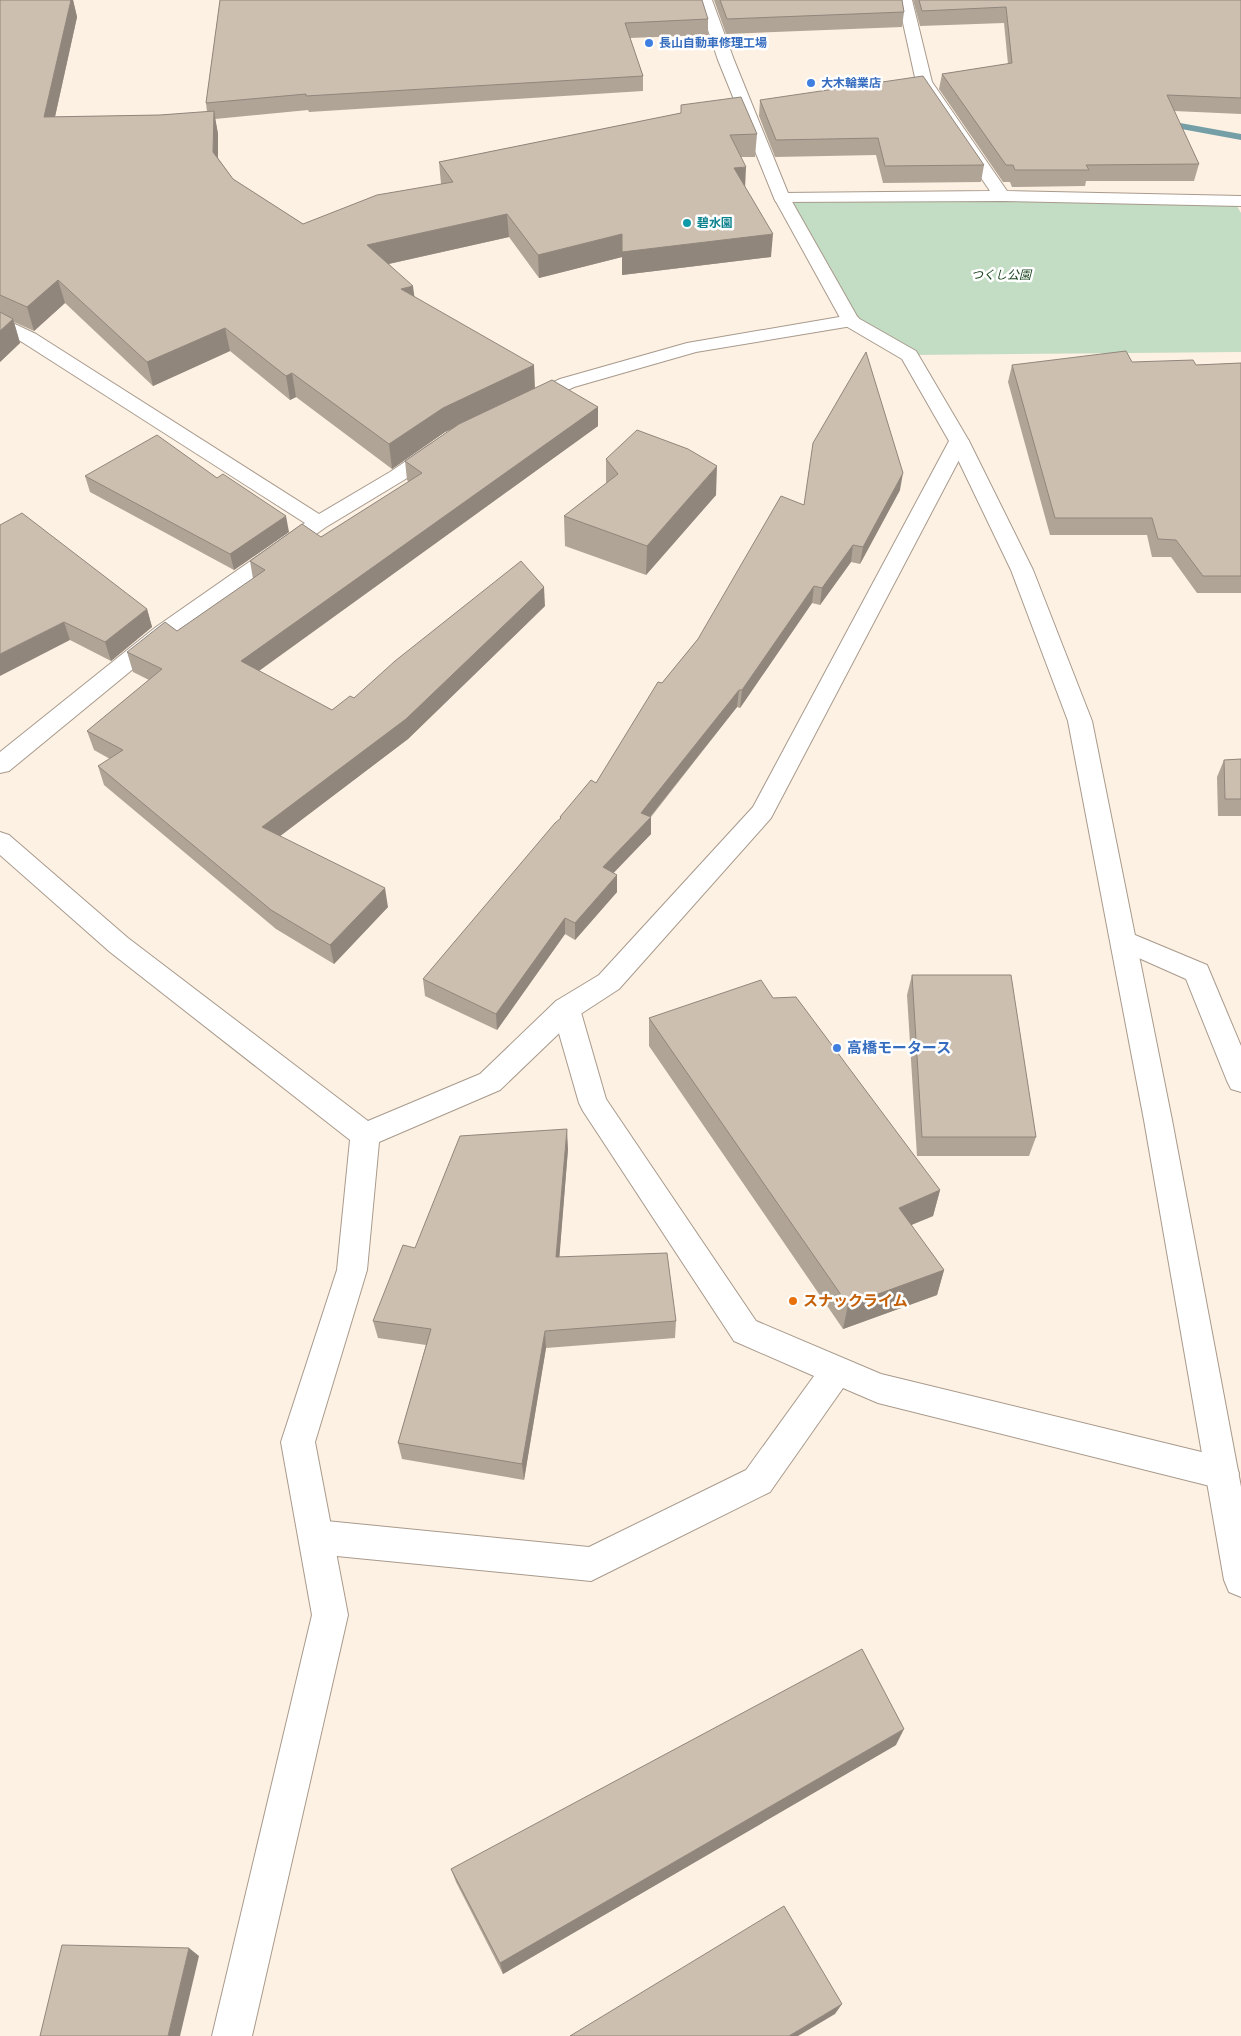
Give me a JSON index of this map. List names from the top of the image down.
{
  "parks": ["つくし公園"],
  "places": [
    "長山自動車修理工場",
    "大木輪業店",
    "碧水園",
    "高橋モータース",
    "スナックライム"
  ]
}
